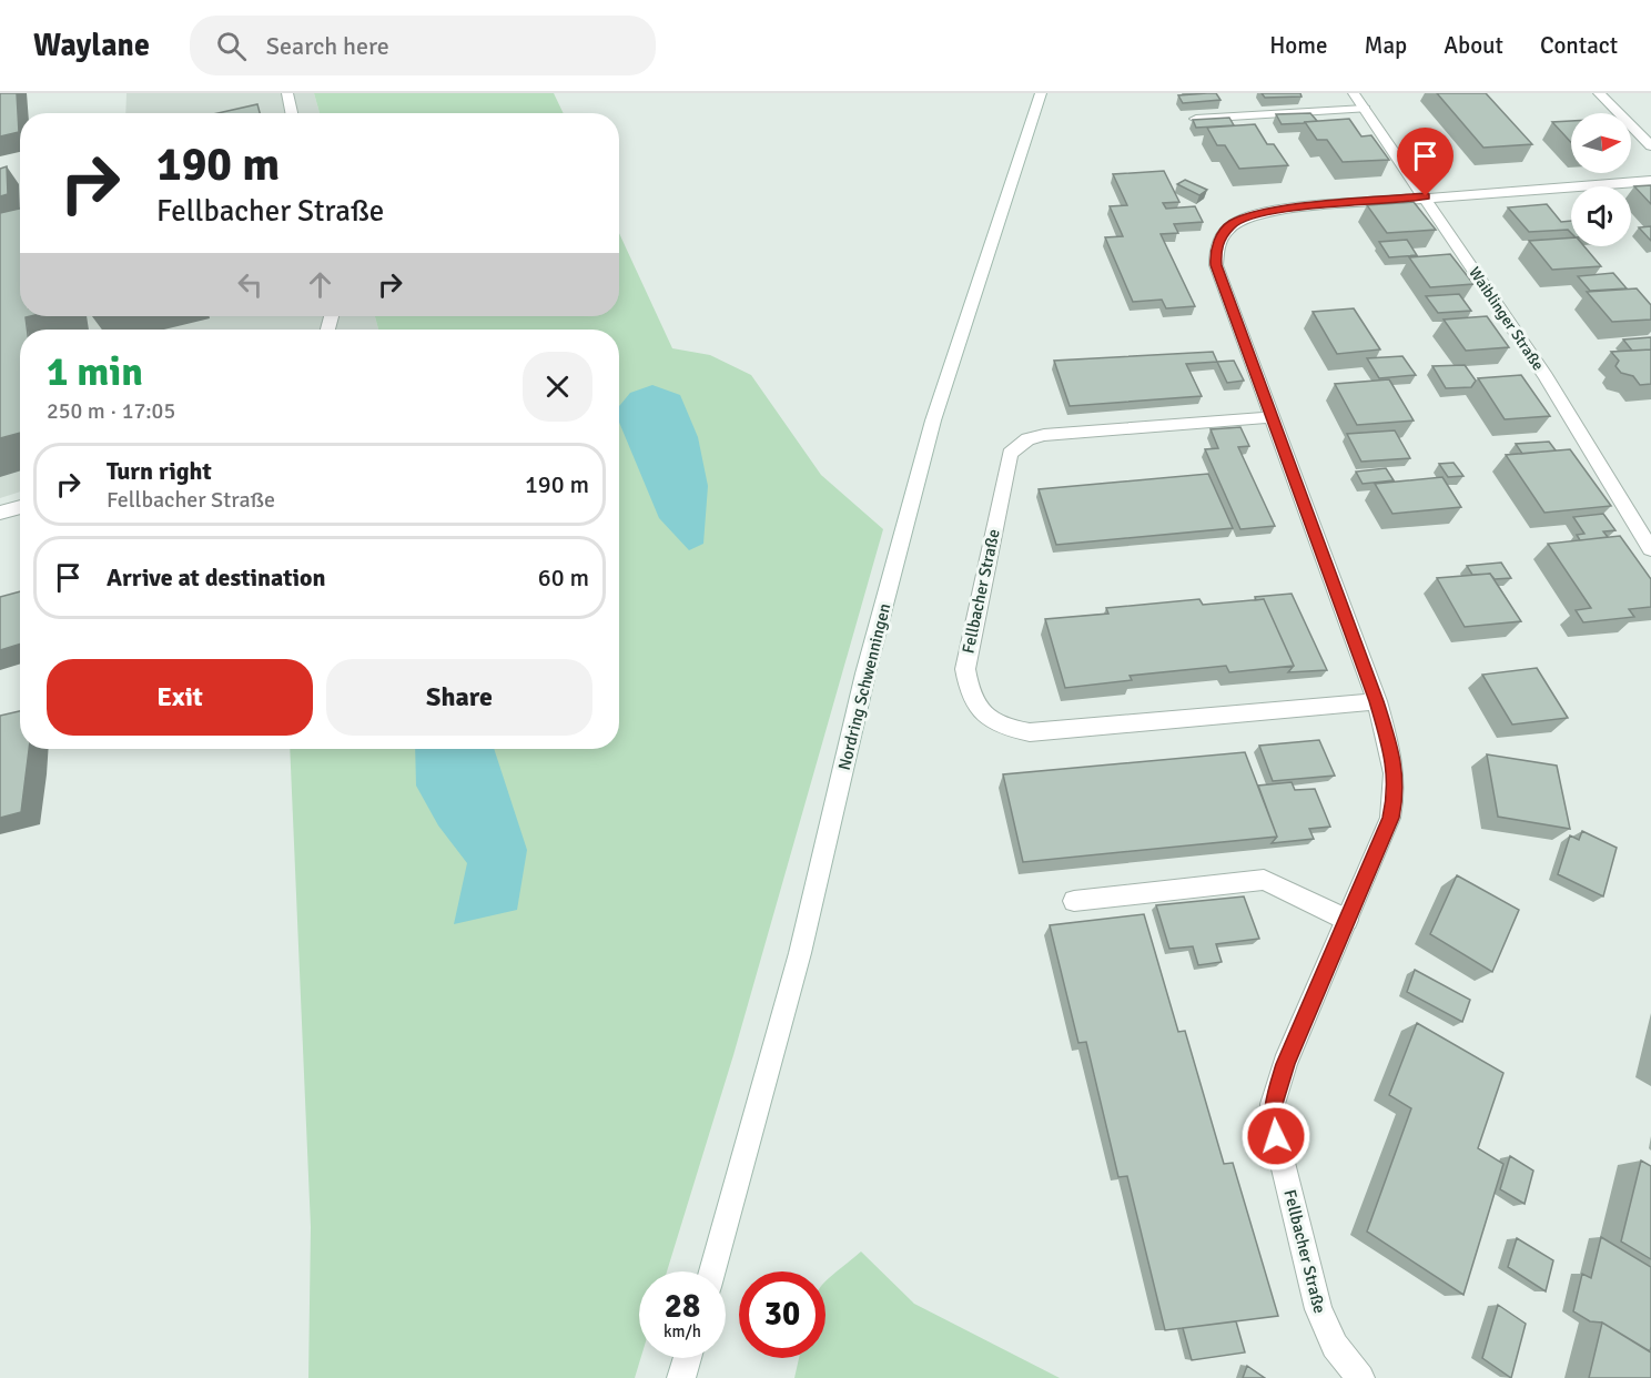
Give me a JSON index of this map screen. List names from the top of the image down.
{
  "streets": {
    "street": ["Waiblinger Straße", "Fellbacher Straße", "Nordring Schwenningen"]
  },
  "crossings": [
    ["Waiblinger Straße", "Fellbacher Straße"]
  ],
  "north": "right",
  "page": {
    "header": "Waylane",
    "search": "Search here",
    "nav": [
      "Home",
      "Map",
      "About",
      "Contact"
    ],
    "turn": ["190 m", "Fellbacher Straße"],
    "heading": ["1 min", "250 m · 17:05"],
    "list": [
      {
        "name": "Turn right",
        "note": "Fellbacher Straße",
        "value": "190 m"
      },
      {
        "name": "Arrive at destination",
        "value": "60 m"
      }
    ],
    "buttons": ["Exit", "Share"],
    "speed": "28 km/h",
    "limit": "30"
  }
}
